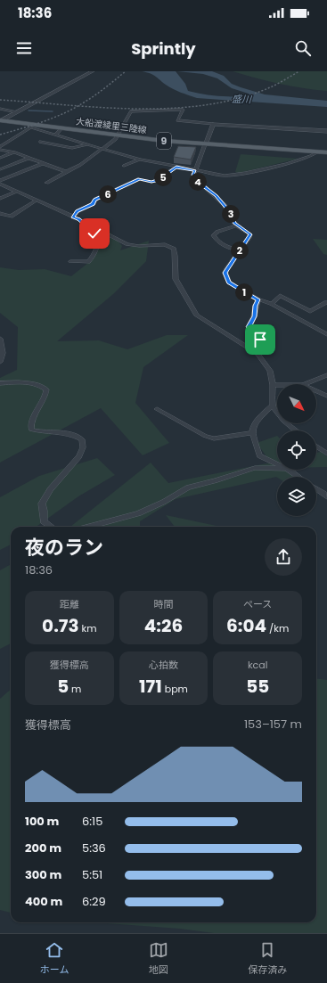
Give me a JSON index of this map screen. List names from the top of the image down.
{
  "streets": {
    "main road": ["大船渡綾里三陸線", "9"]
  },
  "water": ["盛川"],
  "north": "bottom right",
  "page": {
    "status": "18:36",
    "header": "Sprintly",
    "pins": [
      "5",
      "4",
      "6",
      "3",
      "2",
      "1"
    ],
    "heading": ["夜のラン", "18:36"],
    "stats": [
      ["距離", "0.73 km"],
      ["時間", "4:26"],
      ["ペース", "6:04 /km"],
      ["獲得標高", "5 m"],
      ["心拍数", "171 bpm"],
      ["kcal", "55"]
    ],
    "chart": ["獲得標高", "153–157 m"],
    "list": [
      {
        "name": "100 m",
        "note": "6:15"
      },
      {
        "name": "200 m",
        "note": "5:36"
      },
      {
        "name": "300 m",
        "note": "5:51"
      },
      {
        "name": "400 m",
        "note": "6:29"
      }
    ],
    "tabs": ["ホーム", "地図", "保存済み"]
  }
}
